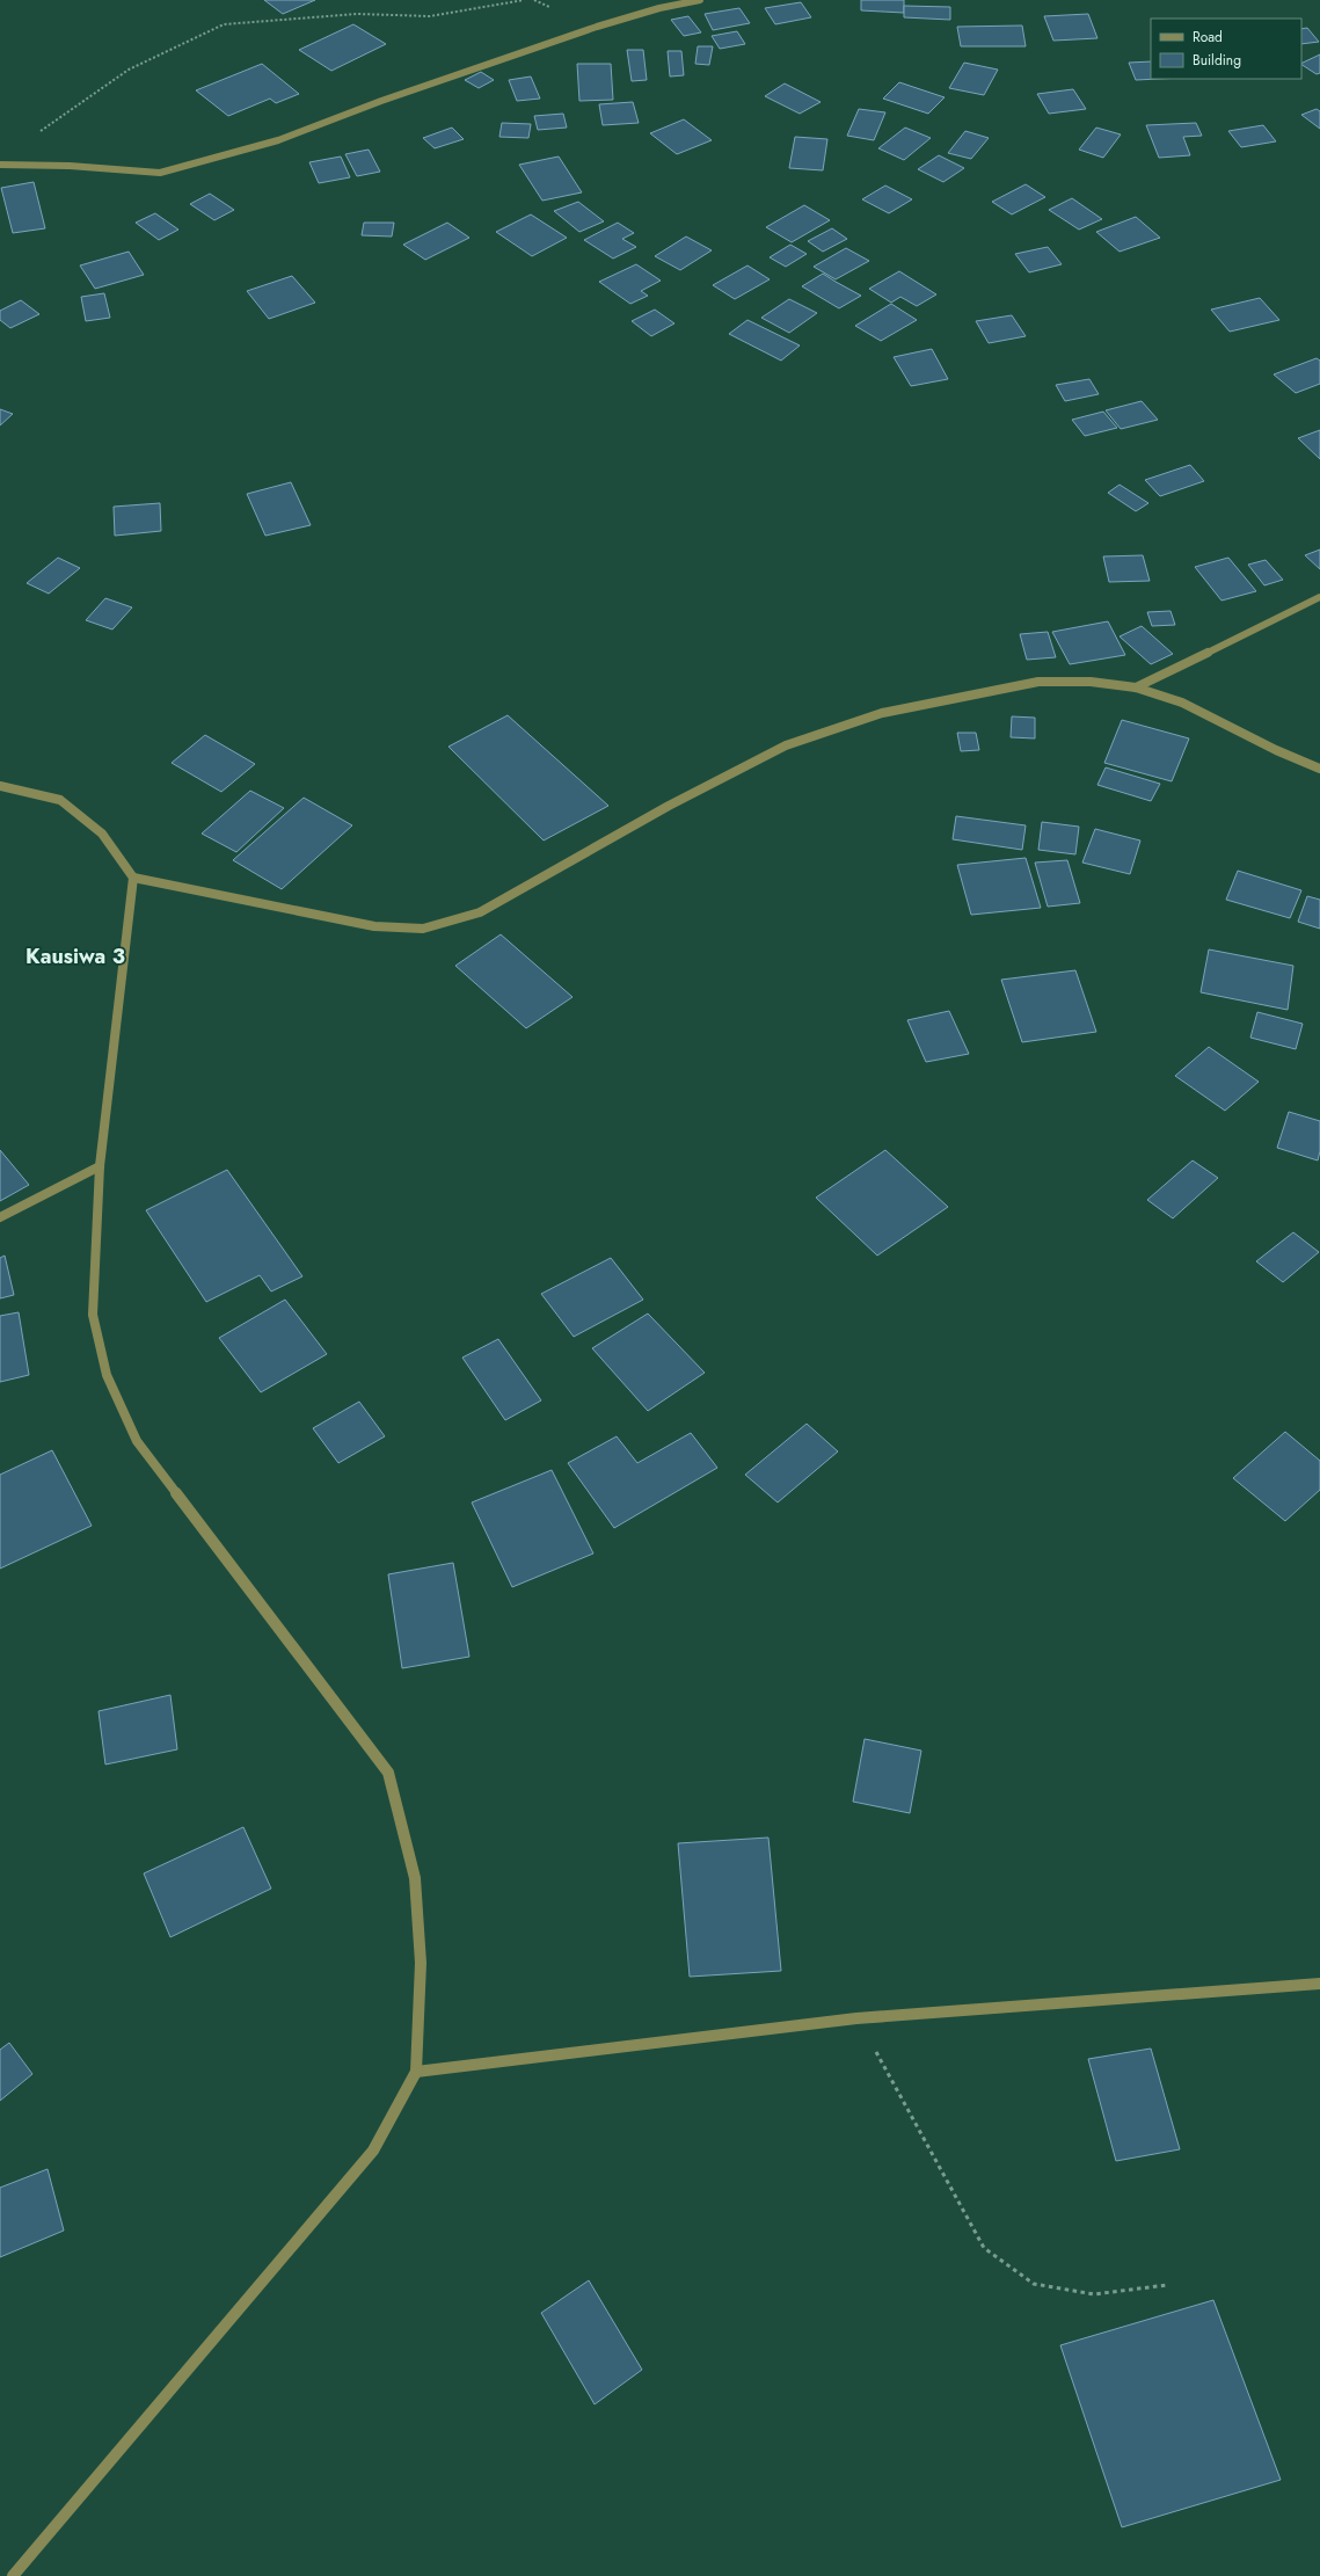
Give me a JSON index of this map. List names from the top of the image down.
{
  "districts": ["Kausiwa 3"],
  "legend": ["Road", "Building"]
}
